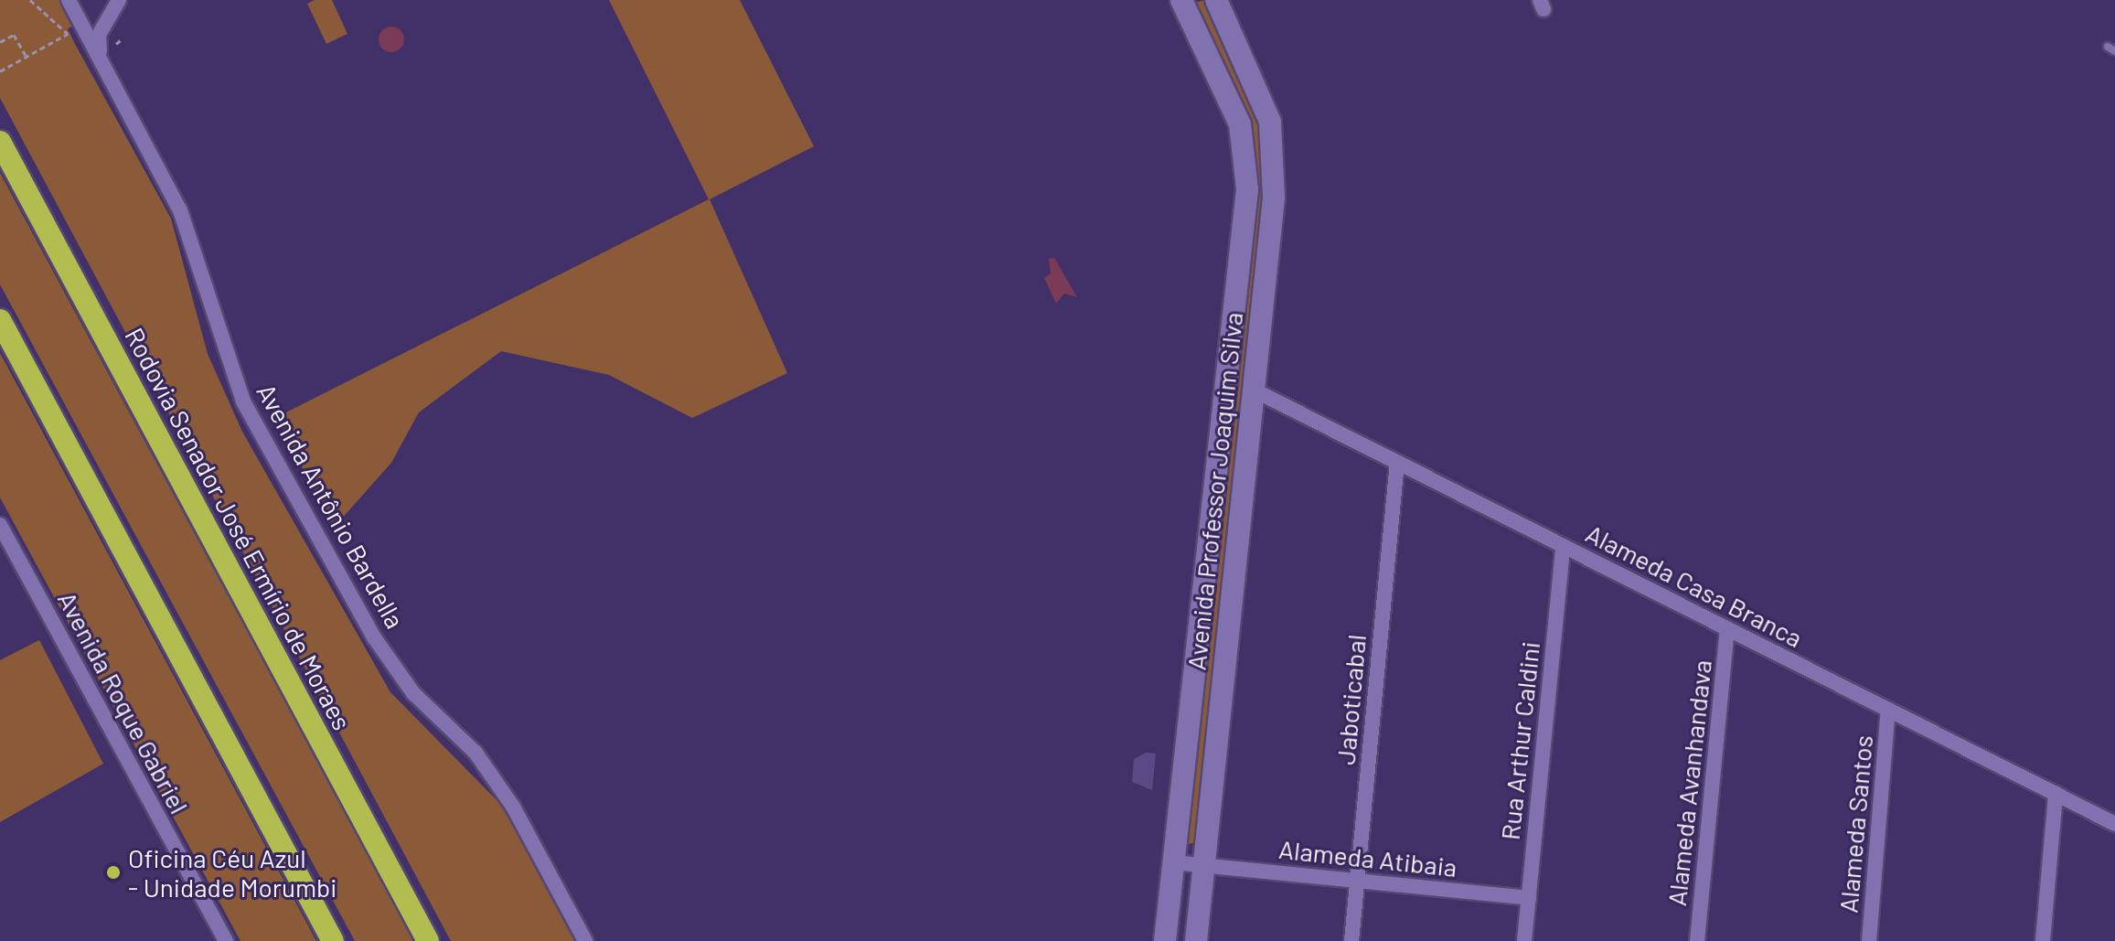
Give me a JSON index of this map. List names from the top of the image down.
{
  "streets": {
    "highway": ["Rodovia Senador José Ermírio de Moraes"],
    "main road": ["Avenida Professor Joaquim Silva"],
    "street": [
      "Avenida Antônio Bardella",
      "Alameda Casa Branca",
      "Jaboticabal",
      "Avenida Roque Gabriel",
      "Rua Arthur Caldini",
      "Alameda Avanhandava",
      "Alameda Santos",
      "Alameda Atibaia"
    ]
  },
  "crossings": [
    ["Avenida Professor Joaquim Silva", "Alameda Casa Branca"],
    ["Avenida Professor Joaquim Silva", "Alameda Atibaia"],
    ["Alameda Casa Branca", "Jaboticabal"],
    ["Alameda Casa Branca", "Rua Arthur Caldini"],
    ["Alameda Casa Branca", "Alameda Avanhandava"],
    ["Alameda Casa Branca", "Alameda Santos"],
    ["Jaboticabal", "Alameda Atibaia"],
    ["Rua Arthur Caldini", "Alameda Atibaia"]
  ],
  "places": ["Oficina Céu Azul - Unidade Morumbi"]
}
